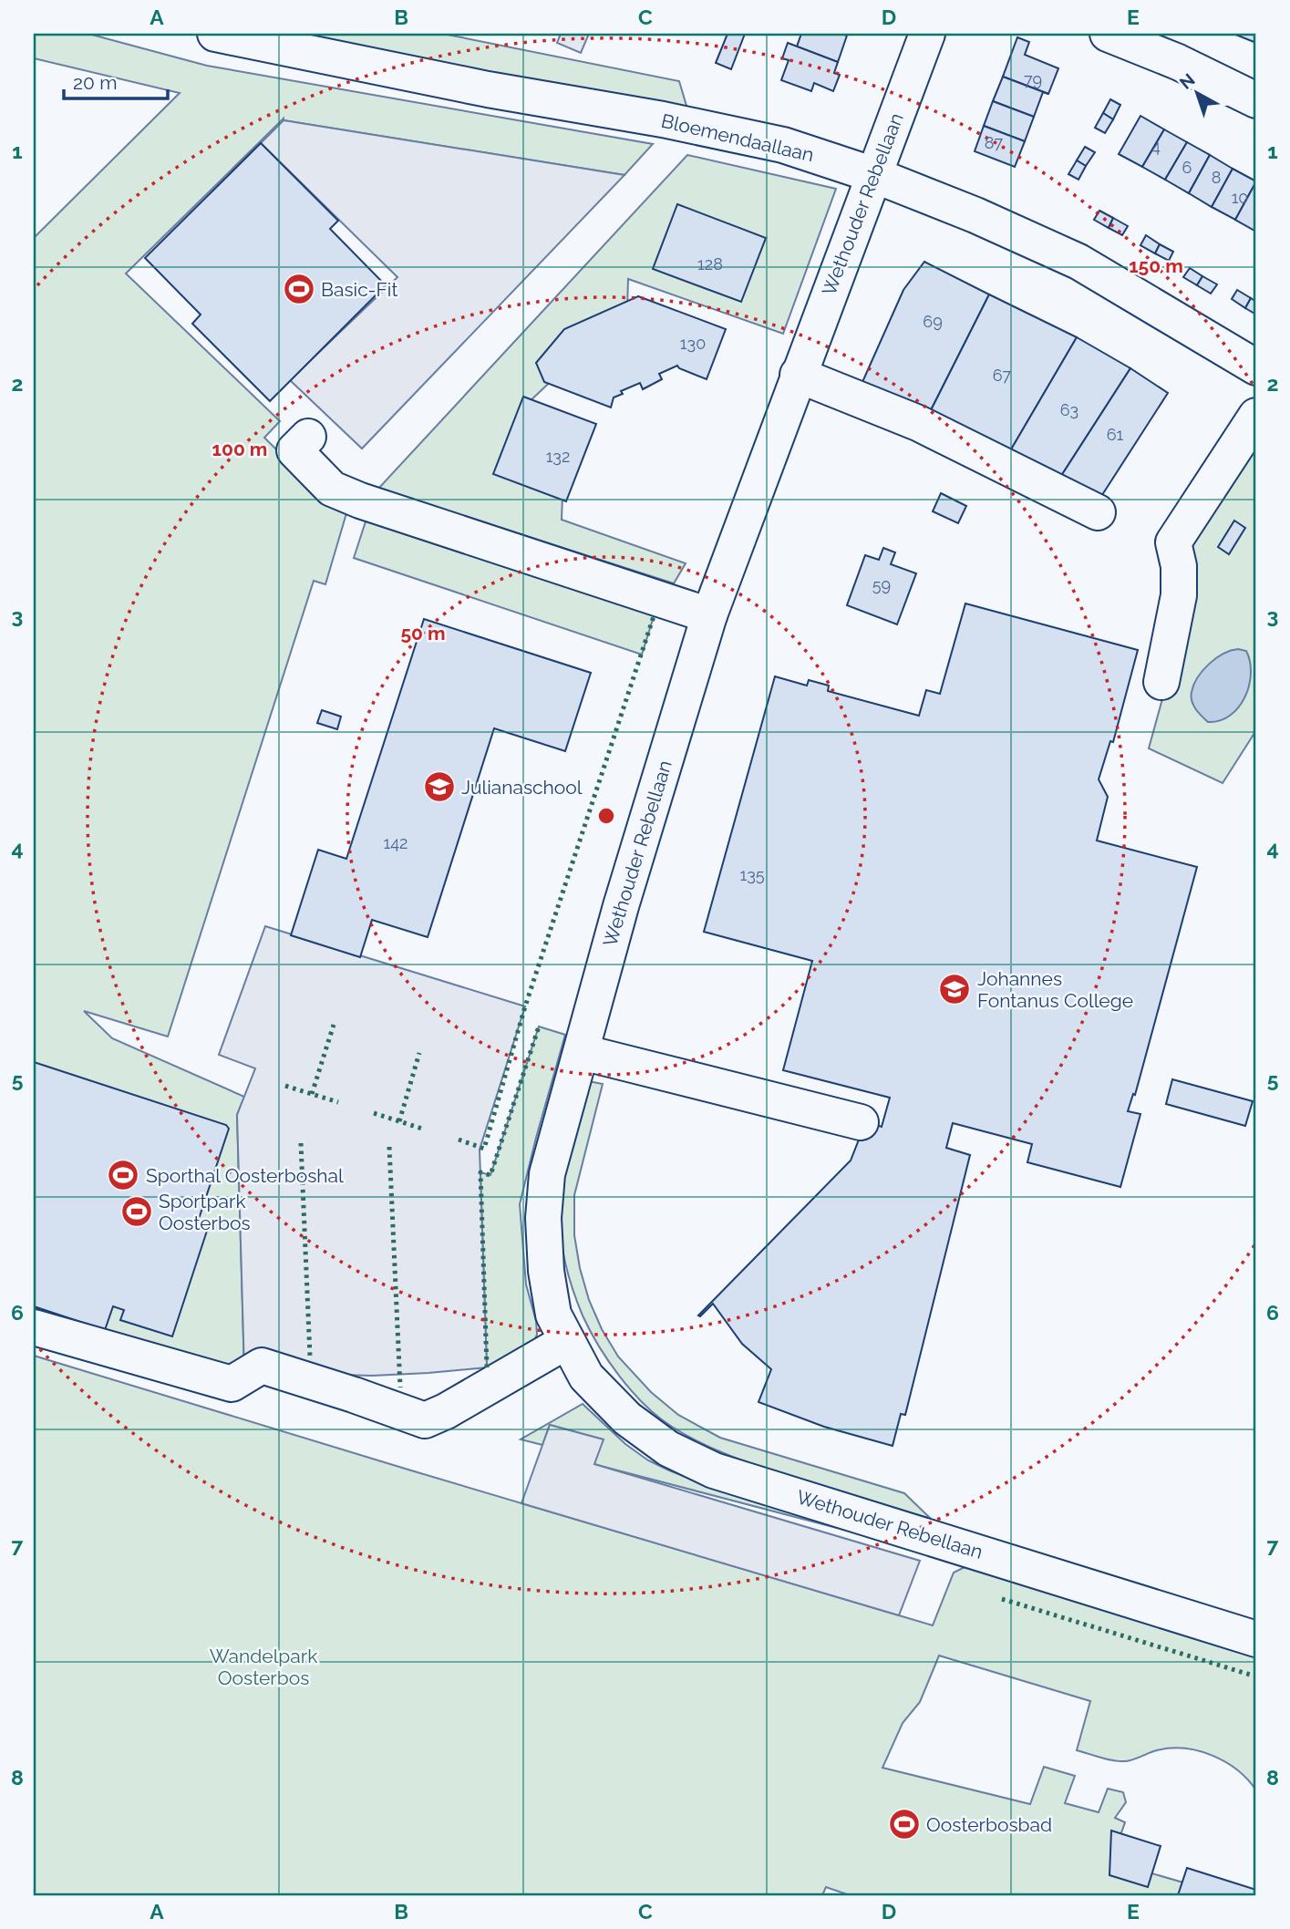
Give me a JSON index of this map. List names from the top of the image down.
{
  "streets": {
    "street": ["Bloemendaallaan", "Wethouder Rebellaan"]
  },
  "crossings": [
    ["Bloemendaallaan", "Wethouder Rebellaan"]
  ],
  "parks": ["Wandelpark Oosterbos"],
  "places": {
    "sports": [
      "Basic-Fit",
      "Sporthal Oosterboshal",
      "Sportpark Oosterbos",
      "Oosterbosbad"
    ],
    "school or university": ["Julianaschool", "Johannes Fontanus College"]
  },
  "house_numbers": [
    "79",
    "87",
    "4",
    "6",
    "8",
    "10",
    "128",
    "69",
    "130",
    "67",
    "63",
    "61",
    "132",
    "59",
    "142",
    "135"
  ],
  "scale_bar": "20 m",
  "north": "top left",
  "grid": {
    "columns": [
      "A",
      "B",
      "C",
      "D",
      "E"
    ],
    "rows": [
      "1",
      "2",
      "3",
      "4",
      "5",
      "6",
      "7",
      "8"
    ]
  },
  "rings": ["150 m", "100 m", "50 m"]
}
